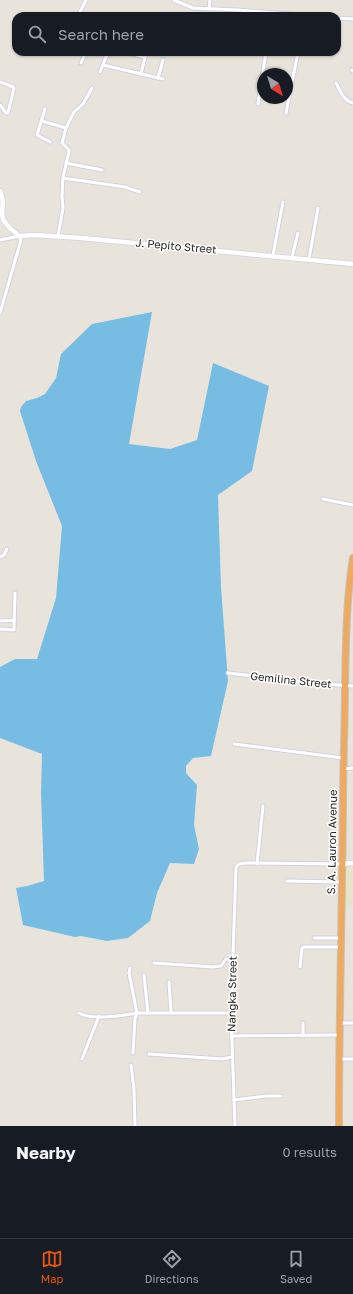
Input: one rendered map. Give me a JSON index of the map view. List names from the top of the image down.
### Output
{
  "streets": {
    "highway": ["S. A. Lauron Avenue"],
    "street": ["J. Pepito Street", "Gemilina Street", "Nangka Street"]
  },
  "crossings": [
    ["Gemilina Street", "S. A. Lauron Avenue"]
  ],
  "north": "bottom right",
  "page": {
    "search": "Search here",
    "heading": ["Nearby", "0 results"],
    "nav": ["Map", "Directions", "Saved"]
  }
}
